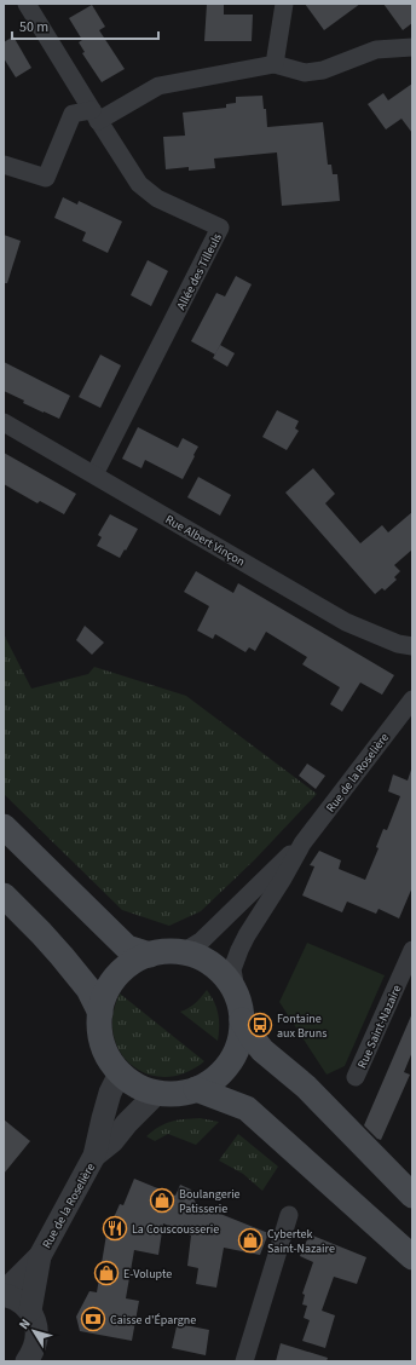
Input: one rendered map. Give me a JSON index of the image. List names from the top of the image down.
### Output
{
  "streets": {
    "street": [
      "Allée des Tilleuls",
      "Rue Albert Vinçon",
      "Rue de la Roselière",
      "Rue Saint-Nazaire"
    ]
  },
  "crossings": [
    ["Allée des Tilleuls", "Rue Albert Vinçon"]
  ],
  "places": {
    "bus stop": ["Fontaine aux Bruns"],
    "shop": ["Boulangerie Patisserie", "Cybertek Saint-Nazaire", "E-Volupte"],
    "restaurant": ["La Couscousserie"],
    "bank": ["Caisse d'Épargne"]
  },
  "scale_bar": "50 m",
  "north": "top left"
}
